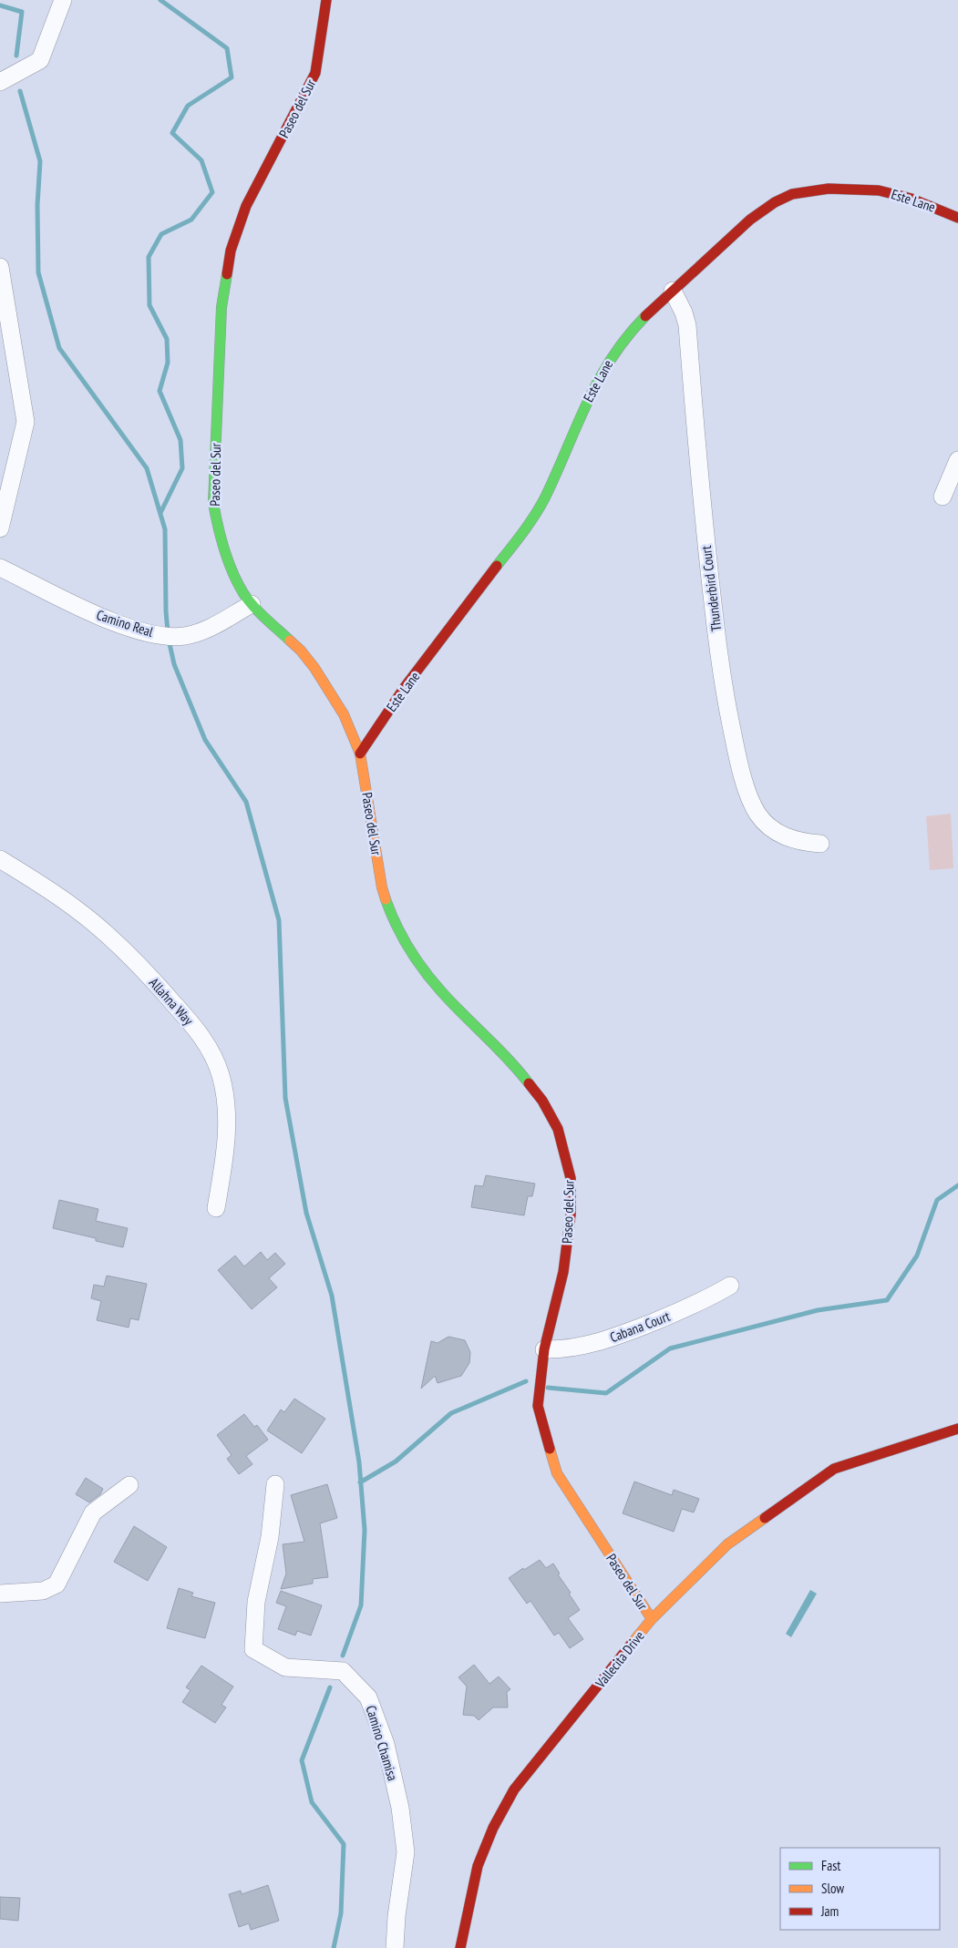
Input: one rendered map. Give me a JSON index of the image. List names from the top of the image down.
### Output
{
  "streets": {
    "street": [
      "Paseo del Sur",
      "Este Lane",
      "Thunderbird Court",
      "Camino Real",
      "Allahna Way",
      "Cabana Court",
      "Vallecita Drive",
      "Camino Chamisa"
    ]
  },
  "crossings": [
    ["Paseo del Sur", "Este Lane"],
    ["Paseo del Sur", "Camino Real"],
    ["Paseo del Sur", "Cabana Court"],
    ["Paseo del Sur", "Vallecita Drive"],
    ["Este Lane", "Thunderbird Court"]
  ],
  "legend": ["Fast", "Slow", "Jam"]
}
